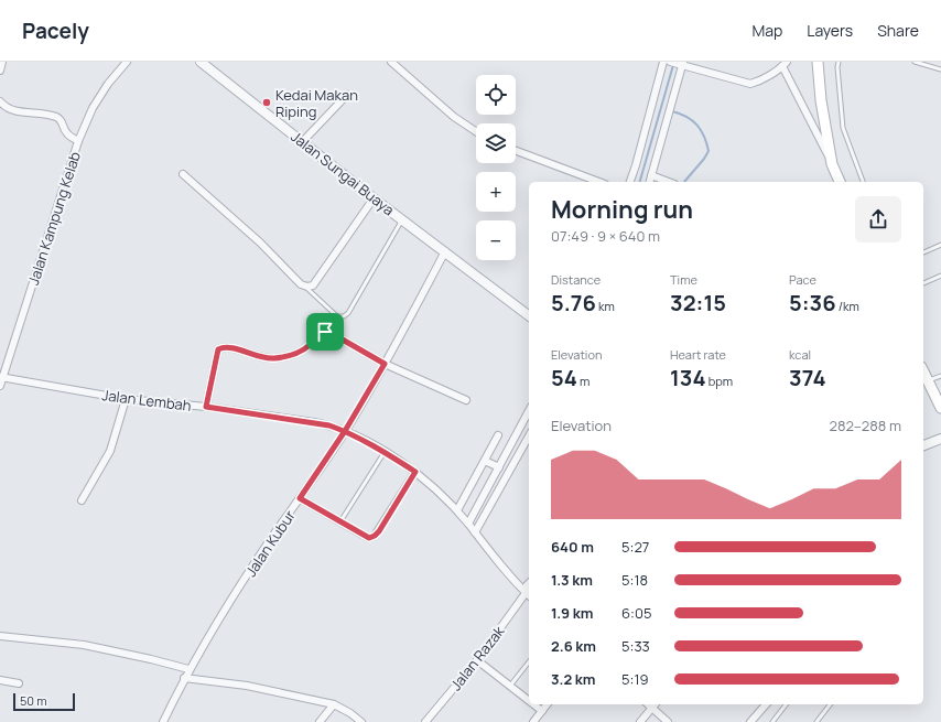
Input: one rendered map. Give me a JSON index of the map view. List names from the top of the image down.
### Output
{
  "streets": {
    "street": [
      "Jalan Sungai Buaya",
      "Jalan Kampung Kelab",
      "Jalan Lembah",
      "Jalan Kubur",
      "Jalan Razak"
    ]
  },
  "crossings": [
    ["Jalan Sungai Buaya", "Jalan Kubur"],
    ["Jalan Kampung Kelab", "Jalan Lembah"],
    ["Jalan Lembah", "Jalan Kubur"],
    ["Jalan Lembah", "Jalan Razak"]
  ],
  "places": ["Kedai Makan Riping"],
  "scale_bar": "50 m",
  "page": {
    "header": "Pacely",
    "nav": ["Map", "Layers", "Share"],
    "map_buttons": ["+", "−"],
    "heading": ["Morning run", "07:49 · 9 × 640 m"],
    "stats": [
      ["Distance", "5.76 km"],
      ["Time", "32:15"],
      ["Pace", "5:36 /km"],
      ["Elevation", "54 m"],
      ["Heart rate", "134 bpm"],
      ["kcal", "374"]
    ],
    "chart": ["Elevation", "282–288 m"],
    "list": [
      {
        "name": "640 m",
        "note": "5:27"
      },
      {
        "name": "1.3 km",
        "note": "5:18"
      },
      {
        "name": "1.9 km",
        "note": "6:05"
      },
      {
        "name": "2.6 km",
        "note": "5:33"
      },
      {
        "name": "3.2 km",
        "note": "5:19"
      }
    ],
    "scale": "50 m"
  }
}
